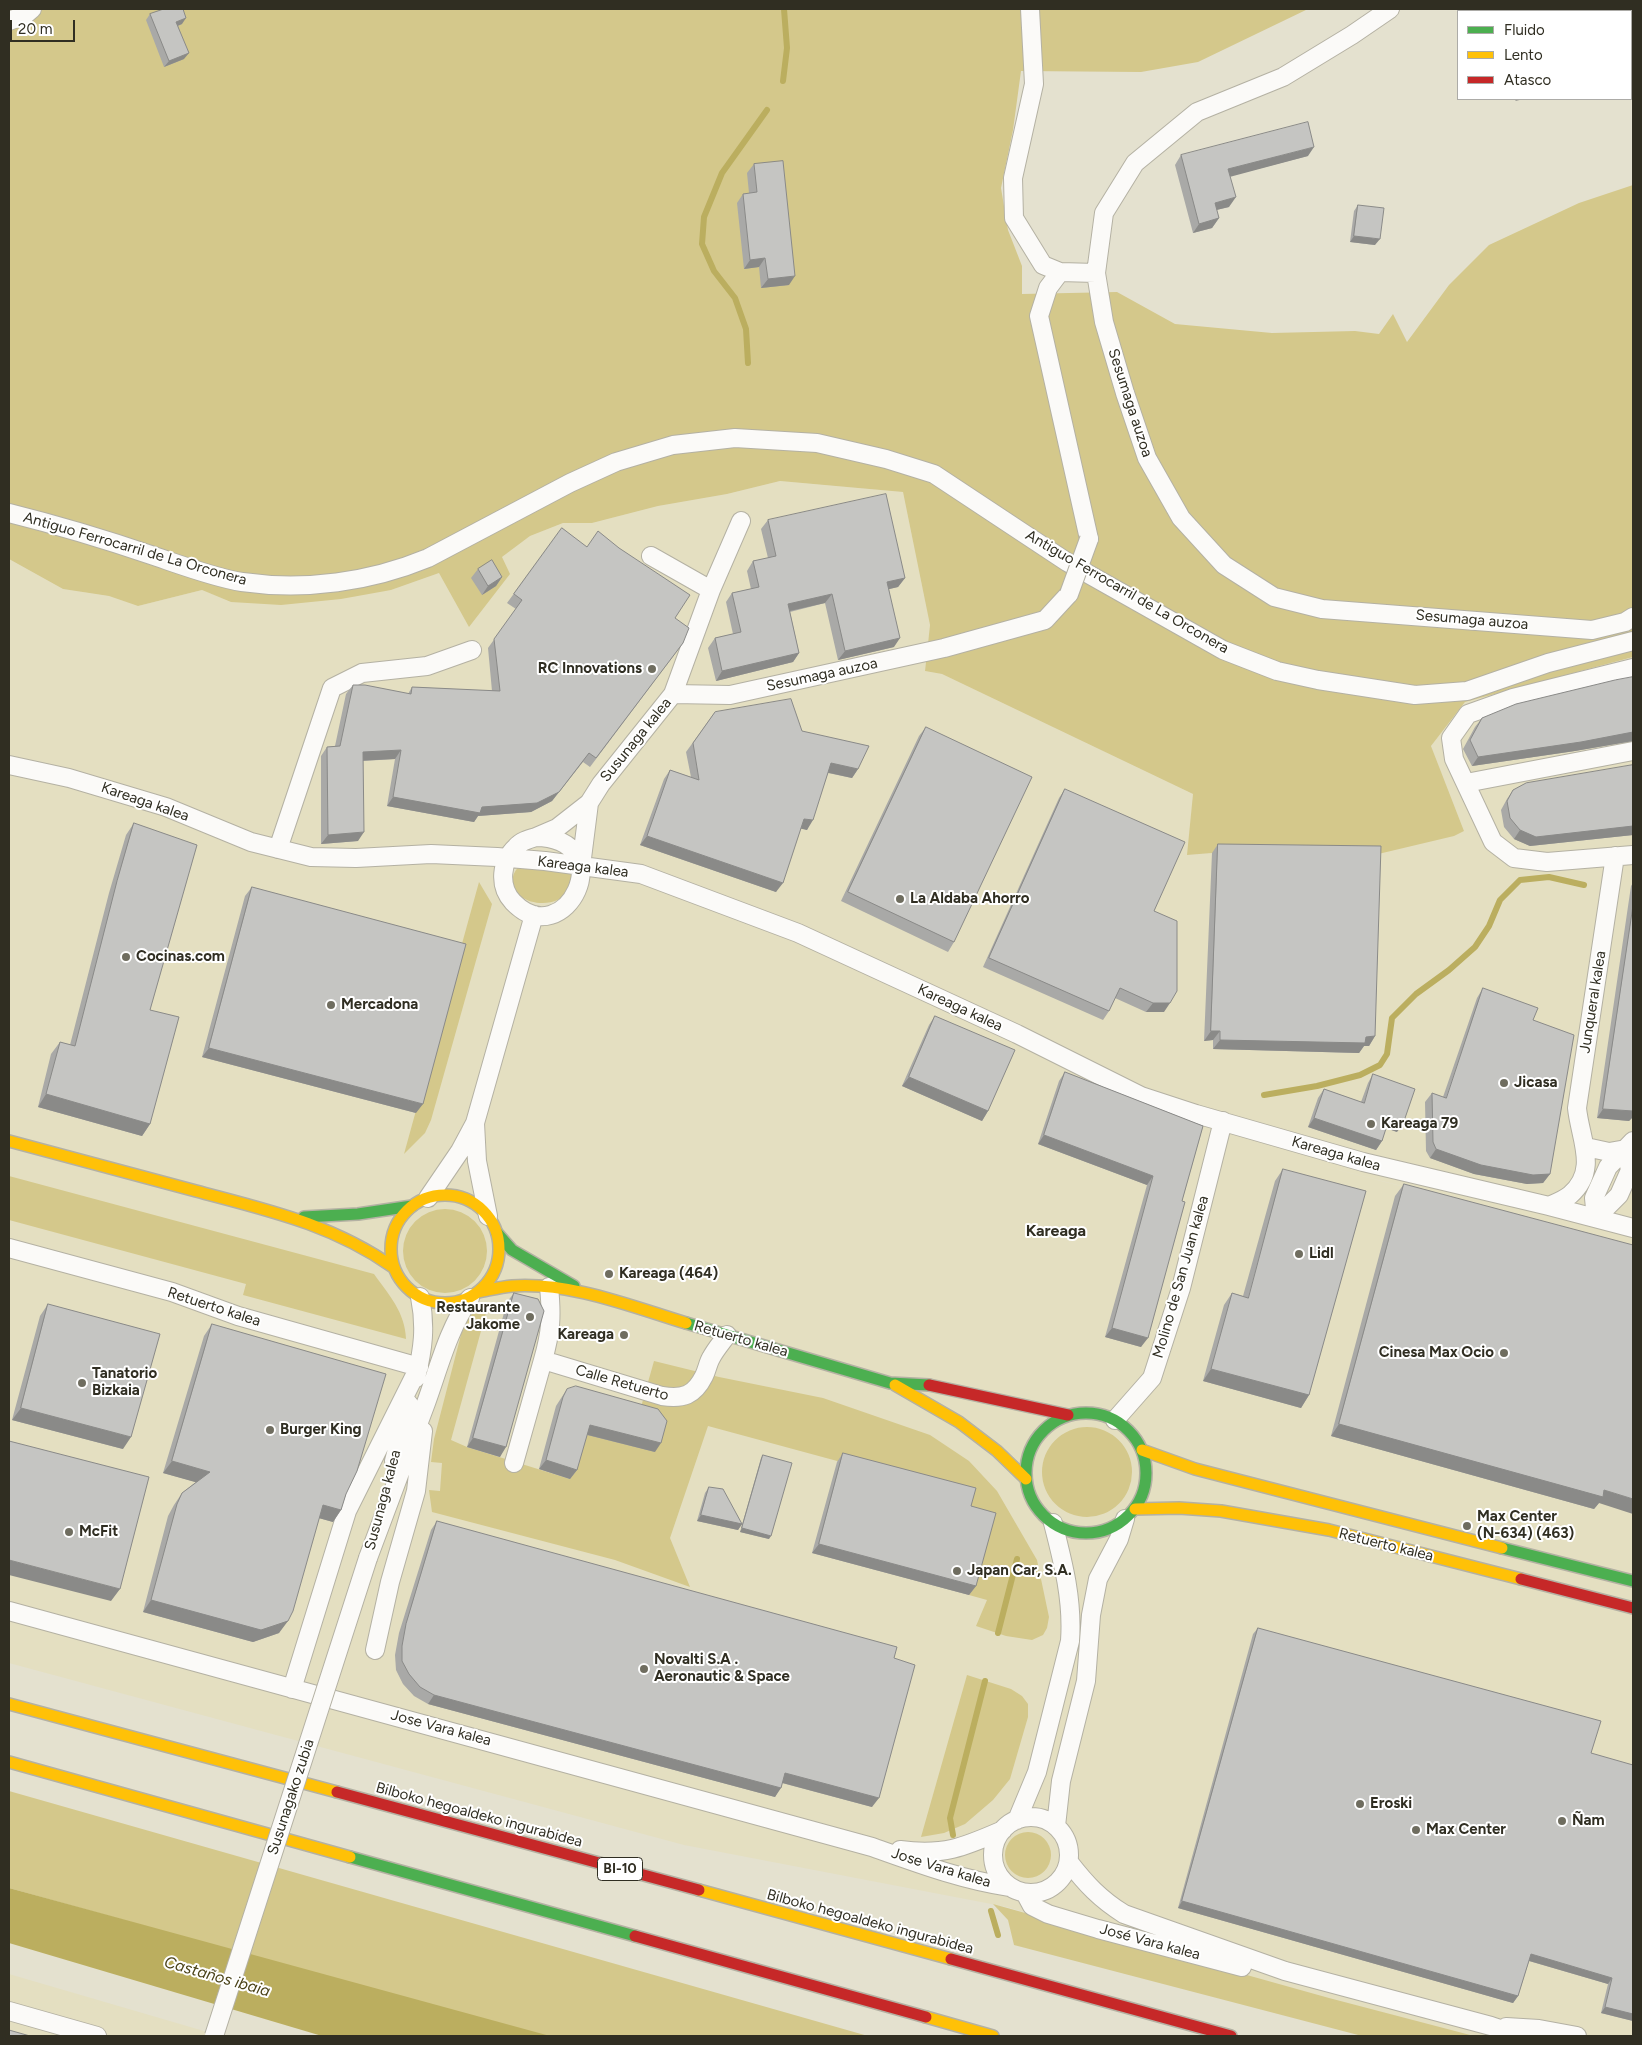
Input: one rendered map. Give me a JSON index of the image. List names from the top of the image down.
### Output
{
  "streets": {
    "main road": ["Retuerto kalea", "Bilboko hegoaldeko ingurabidea", "BI-10"],
    "street": [
      "Sesumaga auzoa",
      "Antiguo Ferrocarril de La Orconera",
      "Susunaga kalea",
      "Kareaga kalea",
      "Junqueral kalea",
      "Molino de San Juan kalea",
      "Calle Retuerto",
      "Jose Vara kalea",
      "Susunagako zubia",
      "José Vara kalea"
    ]
  },
  "crossings": [
    ["Sesumaga auzoa", "Susunaga kalea"],
    ["Susunaga kalea", "Retuerto kalea"],
    ["Susunaga kalea", "Jose Vara kalea"],
    ["Susunaga kalea", "Susunagako zubia"],
    ["Kareaga kalea", "Junqueral kalea"],
    ["Kareaga kalea", "Molino de San Juan kalea"],
    ["Molino de San Juan kalea", "Retuerto kalea"],
    ["Retuerto kalea", "Calle Retuerto"],
    ["Jose Vara kalea", "José Vara kalea"]
  ],
  "districts": ["Kareaga"],
  "water": ["Castaños ibaia"],
  "places": [
    "RC Innovations",
    "La Aldaba Ahorro",
    "Cocinas.com",
    "Mercadona",
    "Jicasa",
    "Kareaga 79",
    "Lidl",
    "Kareaga (464)",
    "Restaurante Jakome",
    "Kareaga",
    "Cinesa Max Ocio",
    "Tanatorio Bizkaia",
    "Burger King",
    "Max Center (N-634) (463)",
    "McFit",
    "Japan Car, S.A.",
    "Novalti S.A . Aeronautic & Space",
    "Eroski",
    "Ñam",
    "Max Center"
  ],
  "legend": ["Fluido", "Lento", "Atasco"],
  "scale_bar": "20 m"
}
